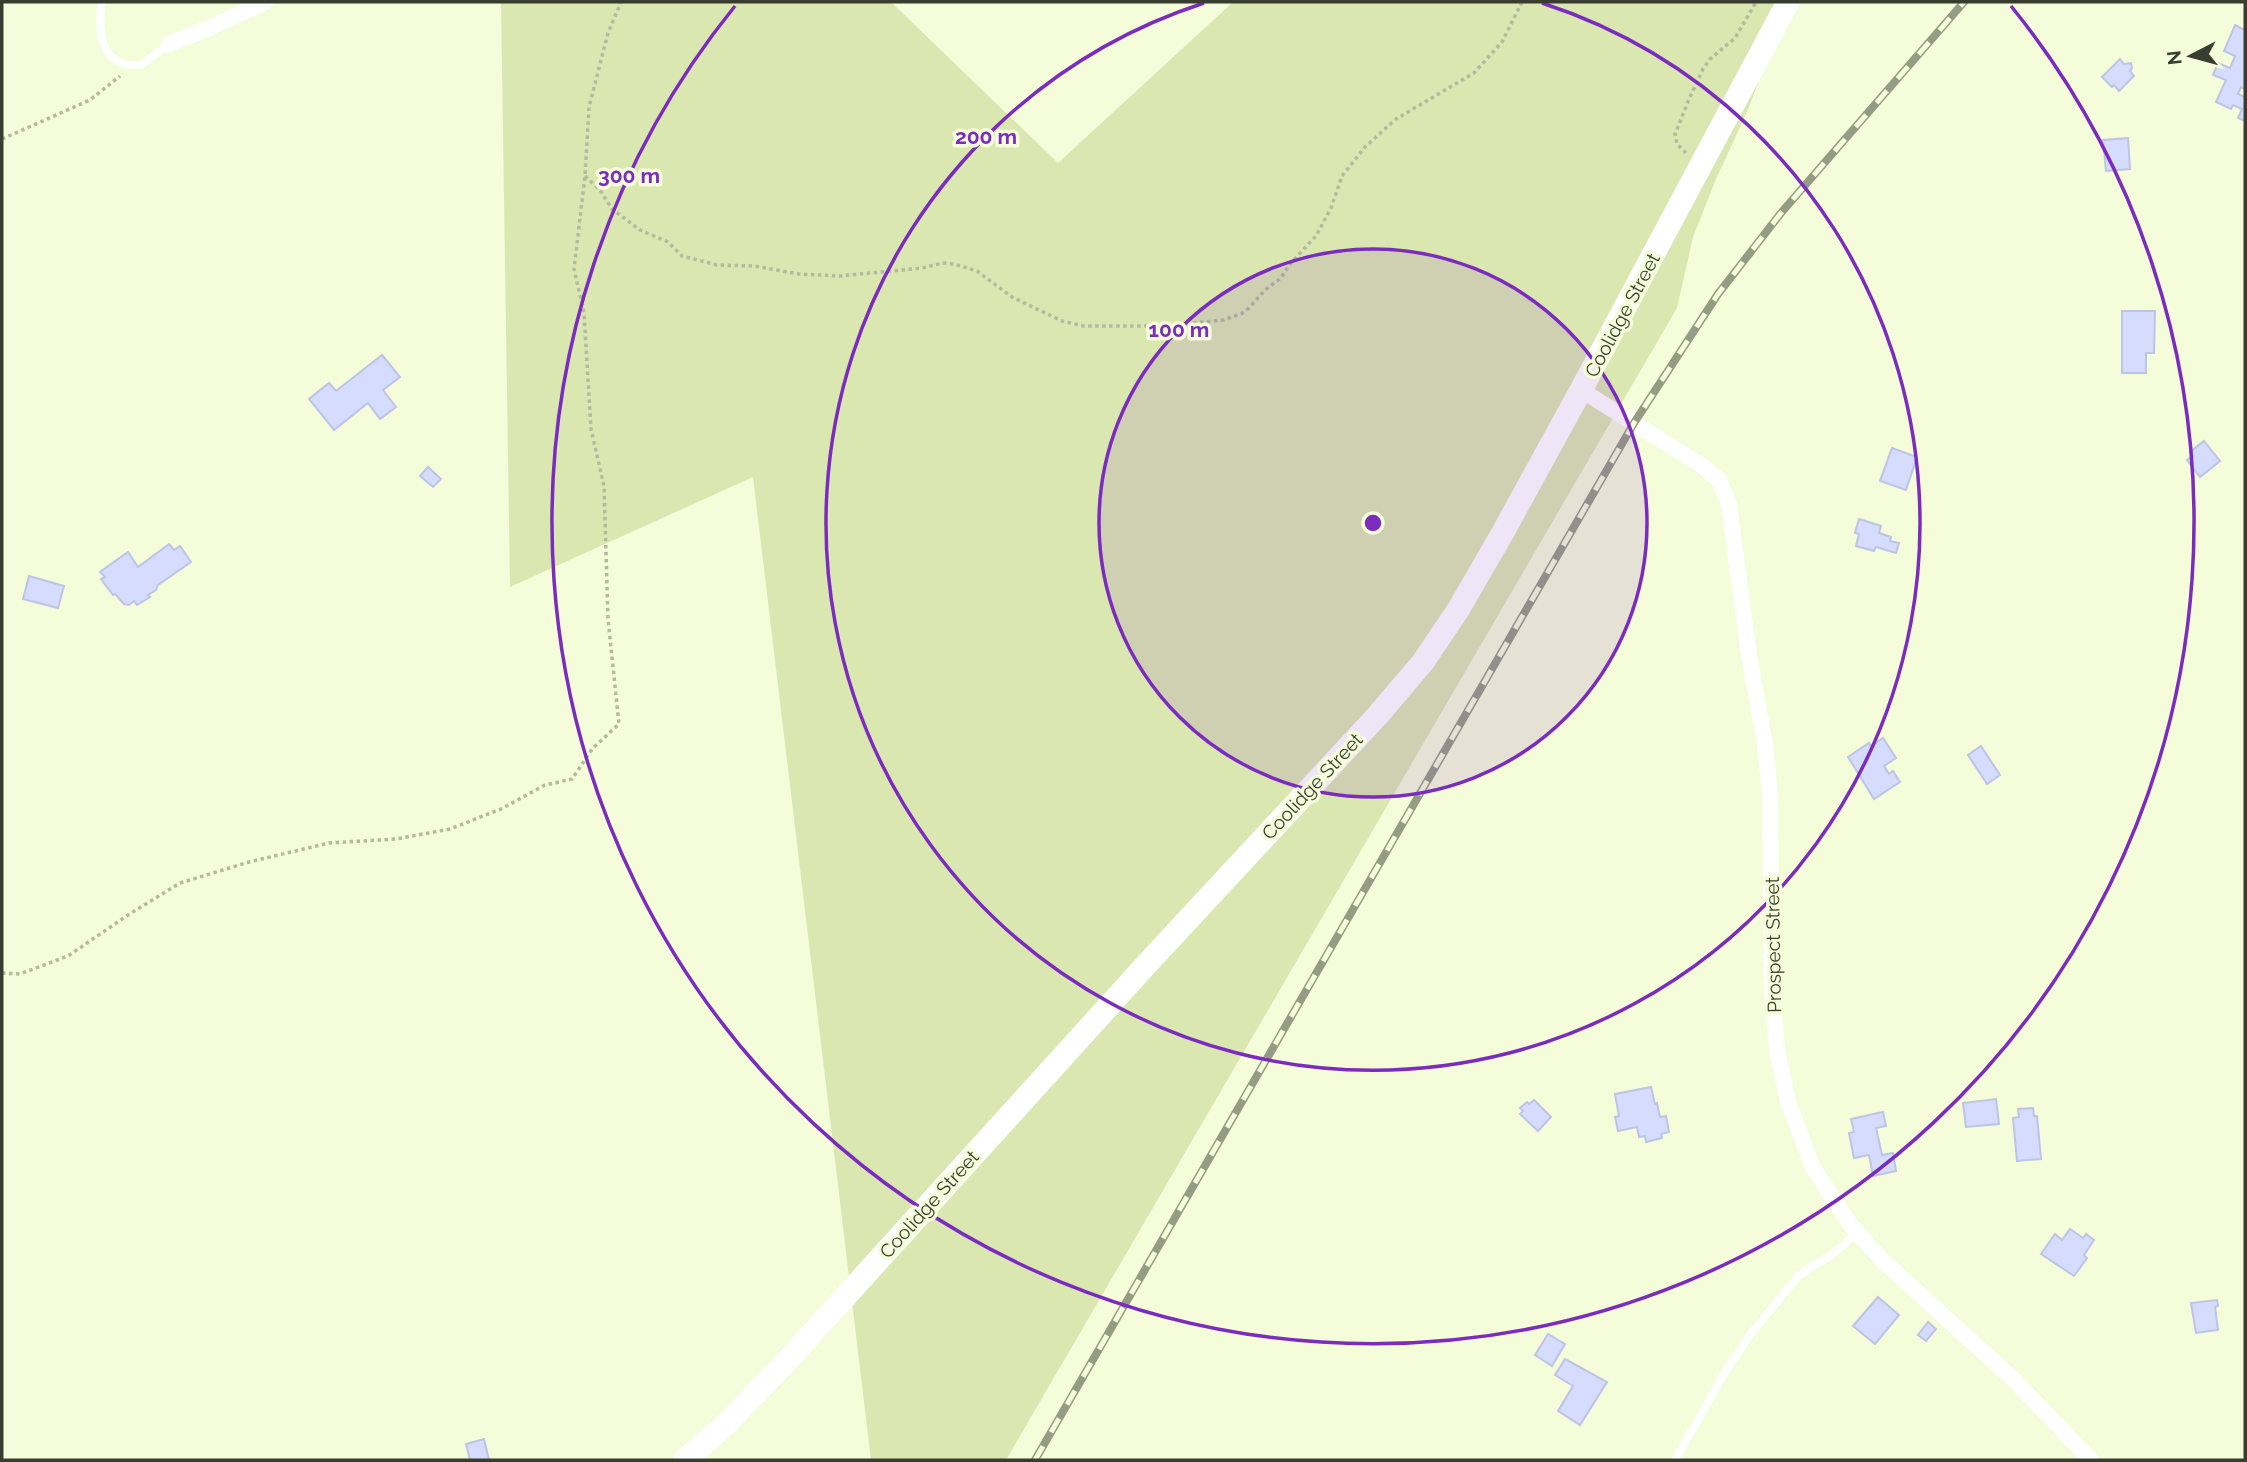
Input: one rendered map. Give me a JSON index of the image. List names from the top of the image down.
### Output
{
  "streets": {
    "main road": ["Coolidge Street"],
    "street": ["Prospect Street"]
  },
  "crossings": [
    ["Coolidge Street", "Prospect Street"]
  ],
  "north": "left",
  "rings": ["200 m", "300 m", "100 m"]
}
